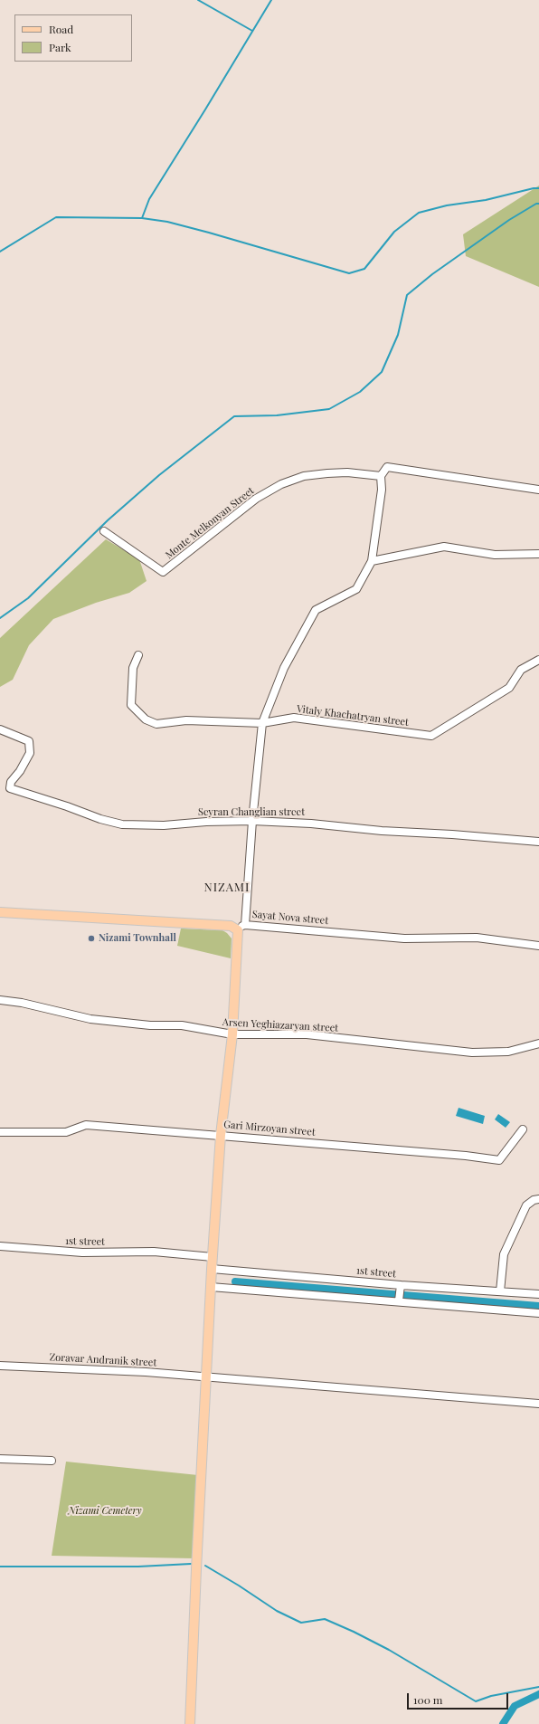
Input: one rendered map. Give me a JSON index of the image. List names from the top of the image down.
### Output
{
  "streets": {
    "main road": ["Sayat Nova street"],
    "street": [
      "Monte Melkonyan Street",
      "Vitaly Khachatryan street",
      "Seyran Changlian street",
      "Arsen Yeghiazaryan street",
      "Gari Mirzoyan street",
      "1st street",
      "Zoravar Andranik street"
    ]
  },
  "districts": ["NIZAMI"],
  "parks": ["Nizami Cemetery"],
  "places": ["Nizami Townhall"],
  "legend": ["Road", "Park"],
  "scale_bar": "100 m"
}
